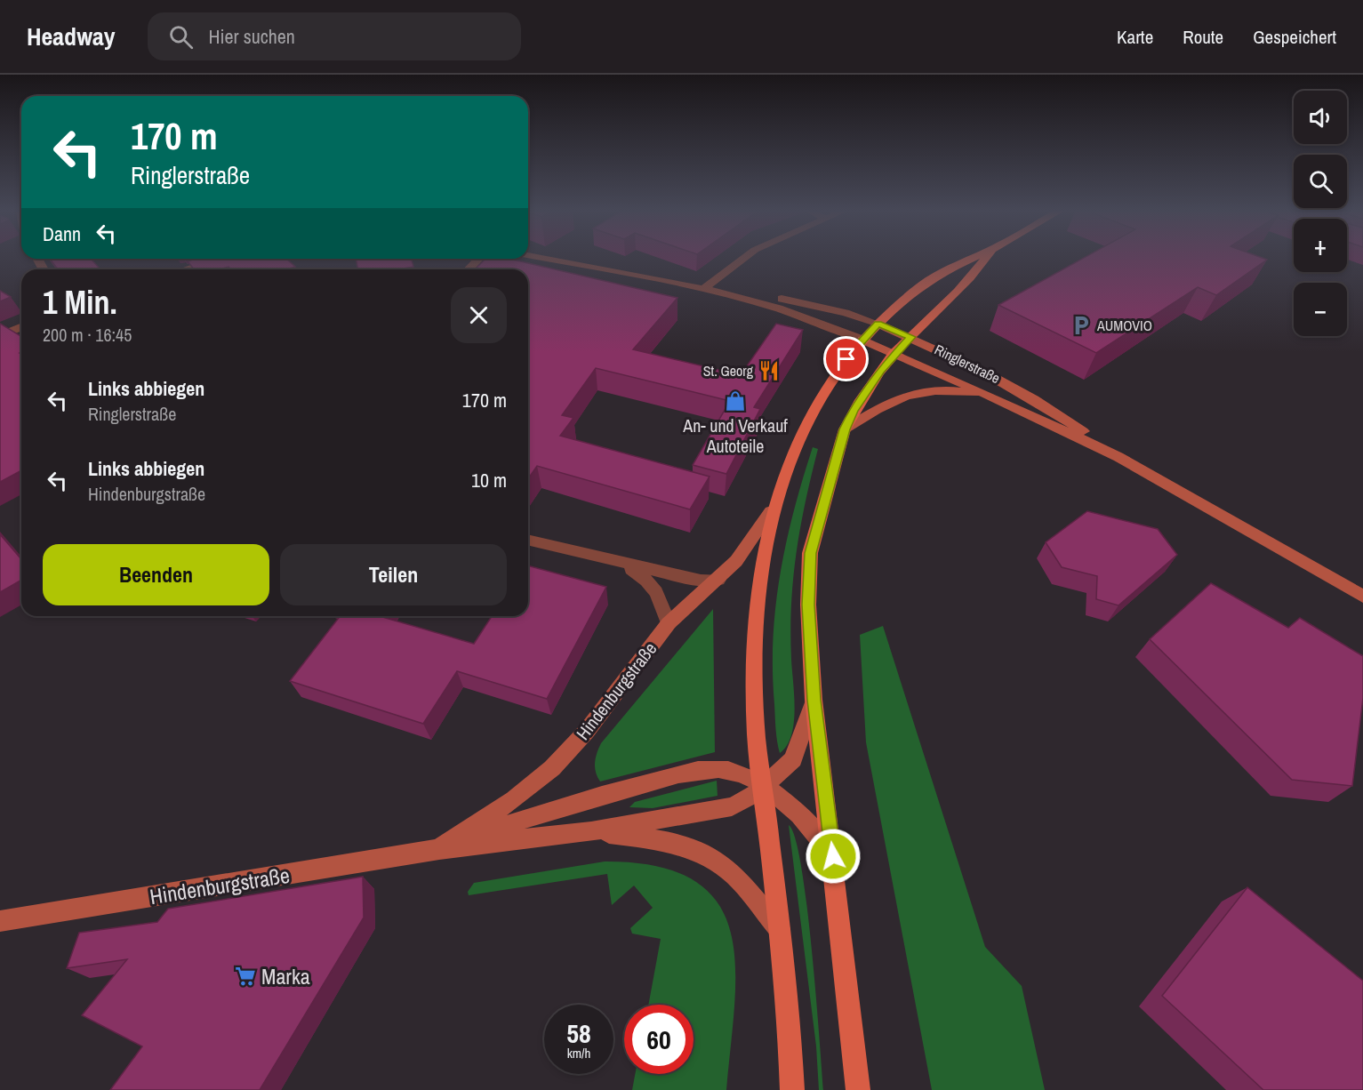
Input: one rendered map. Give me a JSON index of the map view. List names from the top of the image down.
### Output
{
  "streets": {
    "main road": ["Hindenburgstraße"],
    "street": ["Ringlerstraße"]
  },
  "crossings": [
    ["Ringlerstraße", "Hindenburgstraße"]
  ],
  "places": {
    "parking": ["AUMOVIO"],
    "restaurant": ["St. Georg"],
    "shop": ["An- und Verkauf Autoteile"],
    "supermarket": ["Marka"]
  },
  "page": {
    "header": "Headway",
    "search": "Hier suchen",
    "nav": ["Karte", "Route", "Gespeichert"],
    "map_buttons": ["+", "−"],
    "turn": ["170 m", "Ringlerstraße"],
    "then": "Dann",
    "heading": ["1 Min.", "200 m · 16:45"],
    "list": [
      {
        "name": "Links abbiegen",
        "note": "Ringlerstraße",
        "value": "170 m"
      },
      {
        "name": "Links abbiegen",
        "note": "Hindenburgstraße",
        "value": "10 m"
      }
    ],
    "buttons": ["Beenden", "Teilen"],
    "speed": "58 km/h",
    "limit": "60"
  }
}
